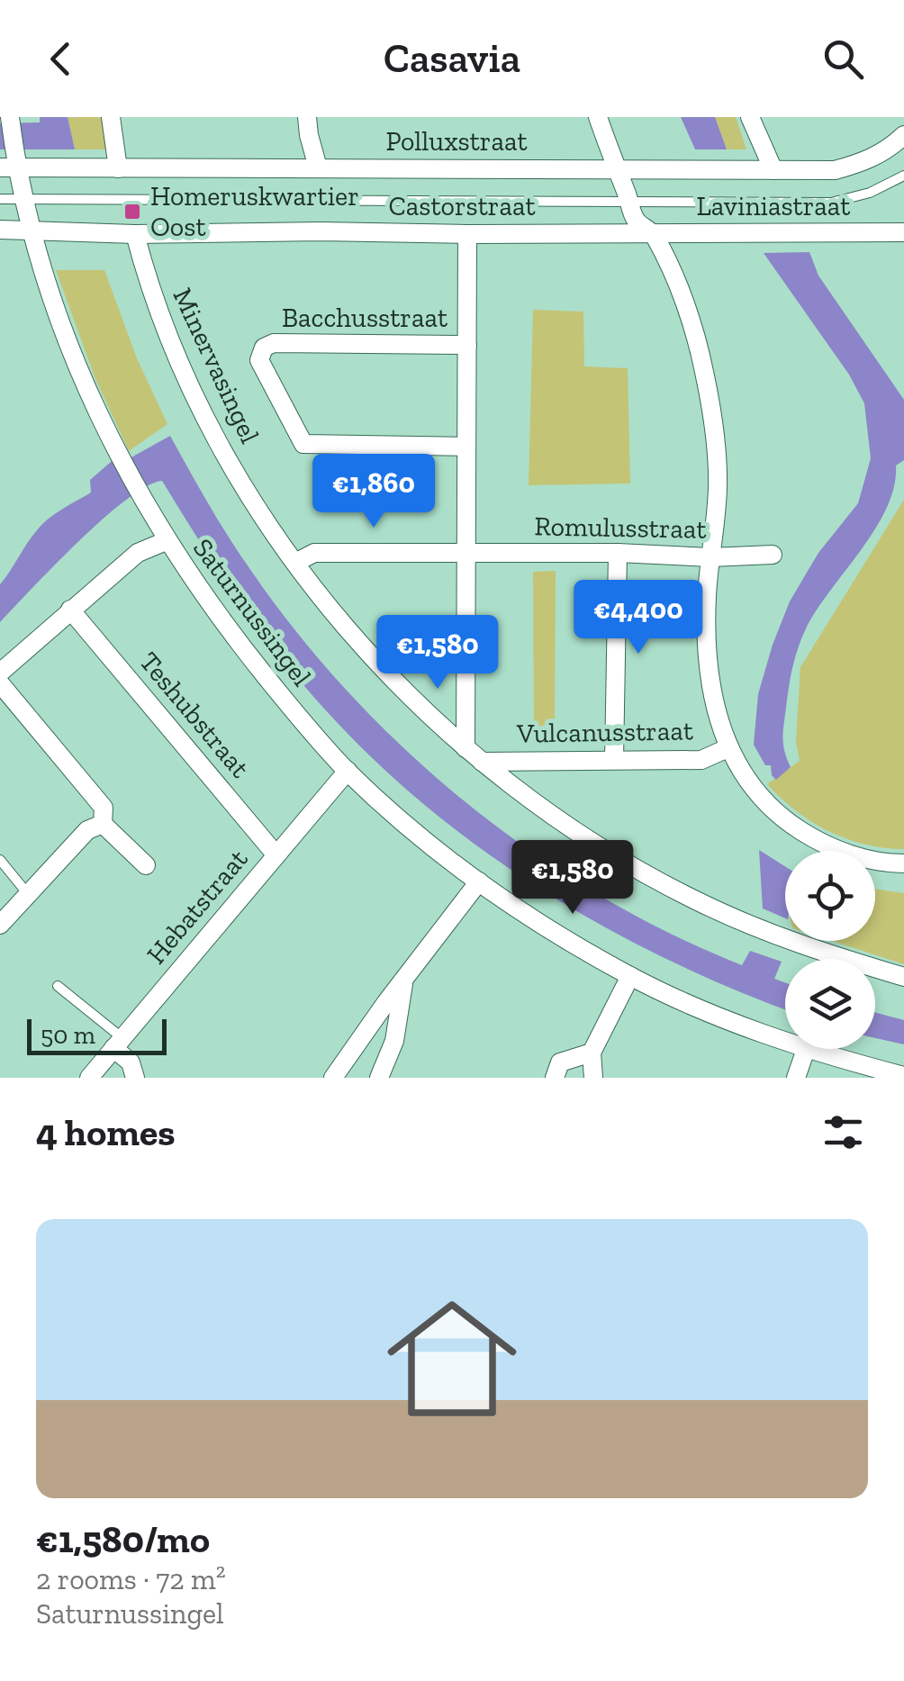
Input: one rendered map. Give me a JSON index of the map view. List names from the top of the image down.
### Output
{
  "streets": {
    "street": [
      "Polluxstraat",
      "Castorstraat",
      "Laviniastraat",
      "Bacchusstraat",
      "Minervasingel",
      "Romulusstraat",
      "Saturnussingel",
      "Teshubstraat",
      "Vulcanusstraat",
      "Hebatstraat"
    ]
  },
  "crossings": [
    ["Polluxstraat", "Saturnussingel"],
    ["Castorstraat", "Laviniastraat"],
    ["Castorstraat", "Minervasingel"],
    ["Castorstraat", "Saturnussingel"],
    ["Minervasingel", "Romulusstraat"],
    ["Minervasingel", "Vulcanusstraat"],
    ["Saturnussingel", "Hebatstraat"],
    ["Teshubstraat", "Hebatstraat"]
  ],
  "places": {
    "transit": ["Homeruskwartier Oost"]
  },
  "scale_bar": "50 m",
  "page": {
    "header": "Casavia",
    "price": [
      "€1,860",
      "€4,400",
      "€1,580",
      "€1,580"
    ],
    "scale": "50 m",
    "heading": "4 homes",
    "list": [
      {
        "name": "€1,580/mo",
        "note": "2 rooms · 72 m² · Saturnussingel"
      }
    ]
  }
}
